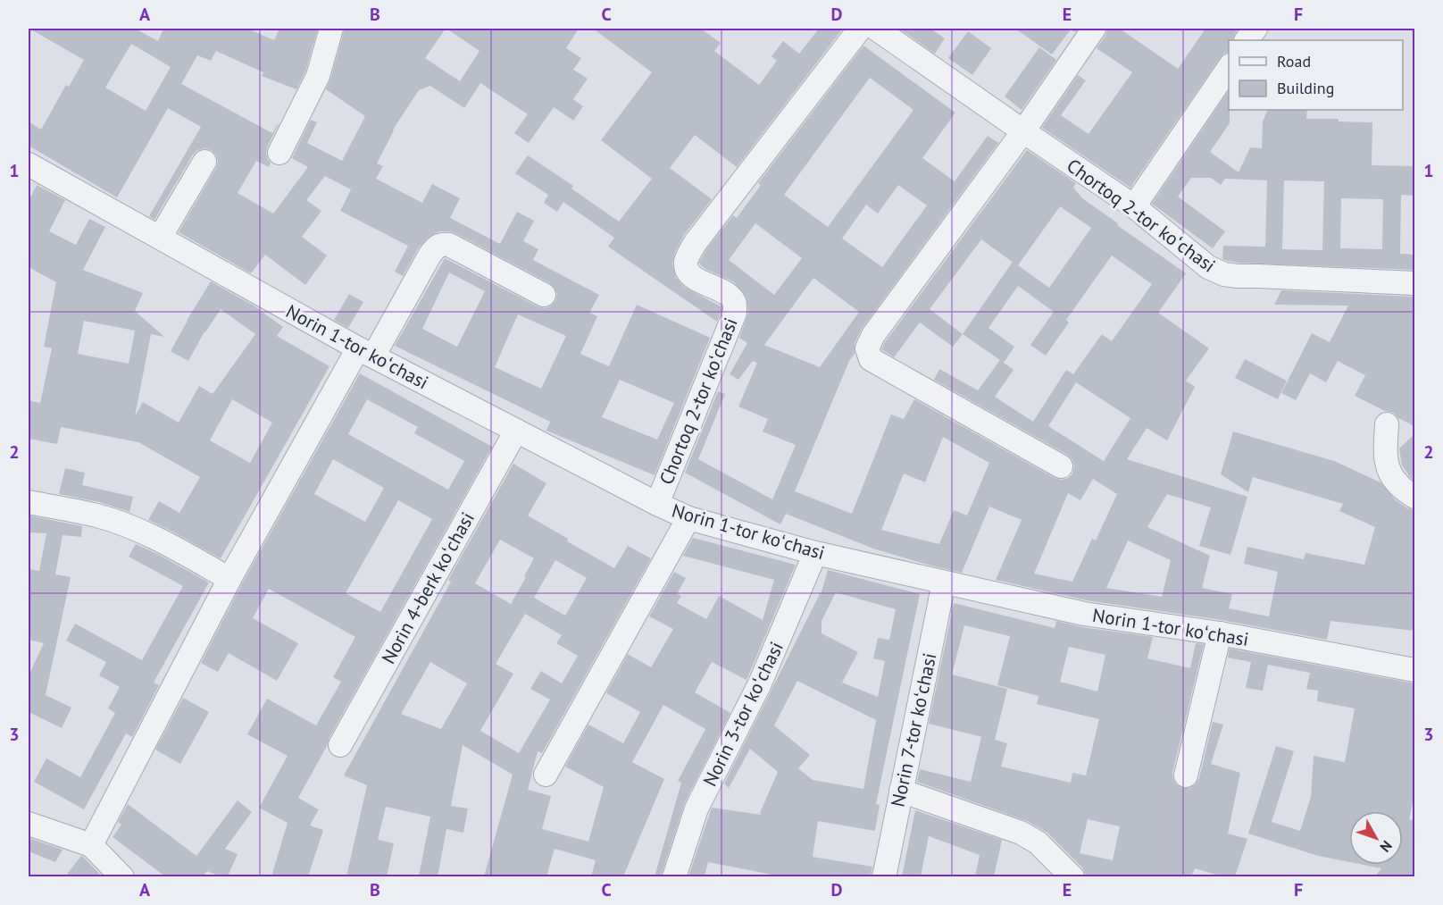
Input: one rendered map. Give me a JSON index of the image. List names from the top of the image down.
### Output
{
  "streets": {
    "street": [
      "Chortoq 2-tor koʻchasi",
      "Norin 1-tor koʻchasi",
      "Norin 4-berk koʻchasi",
      "Norin 3-tor koʻchasi",
      "Norin 7-tor koʻchasi"
    ]
  },
  "crossings": [
    ["Chortoq 2-tor koʻchasi", "Norin 1-tor koʻchasi"],
    ["Norin 1-tor koʻchasi", "Norin 4-berk koʻchasi"],
    ["Norin 1-tor koʻchasi", "Norin 3-tor koʻchasi"],
    ["Norin 1-tor koʻchasi", "Norin 7-tor koʻchasi"]
  ],
  "legend": ["Road", "Building"],
  "north": "bottom right",
  "grid": {
    "columns": [
      "A",
      "B",
      "C",
      "D",
      "E",
      "F"
    ],
    "rows": ["1", "2", "3"]
  }
}
